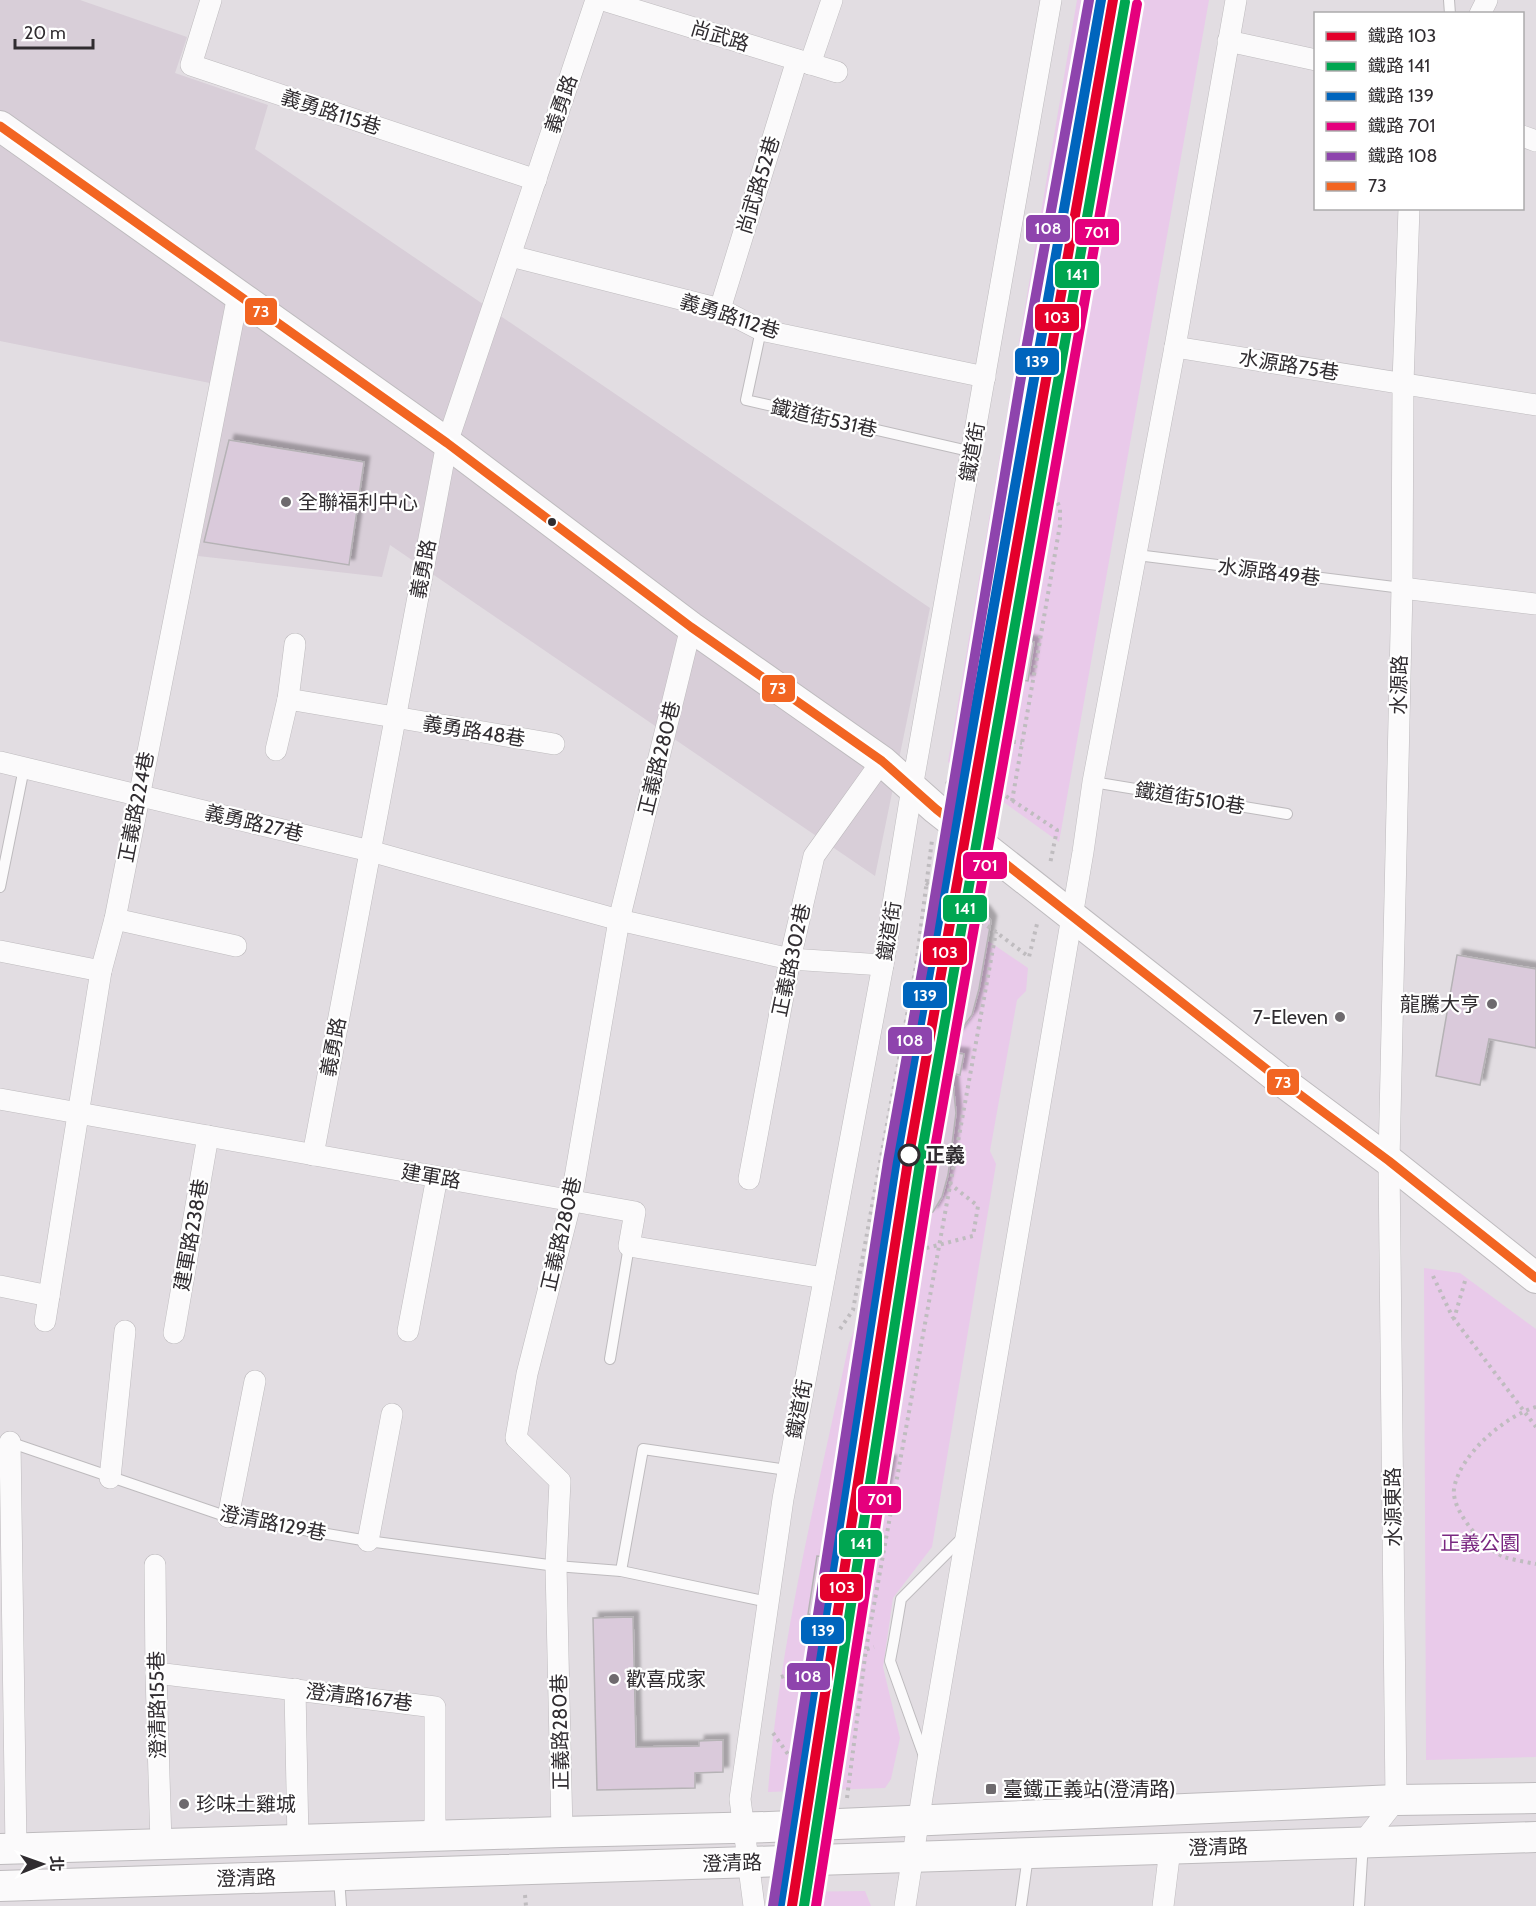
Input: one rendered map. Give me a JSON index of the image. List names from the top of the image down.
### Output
{
  "streets": {
    "main road": ["澄清路"],
    "street": [
      "尚武路",
      "義勇路",
      "義勇路115巷",
      "尚武路52巷",
      "義勇路112巷",
      "水源路75巷",
      "鐵道街",
      "水源路",
      "義勇路48巷",
      "正義路280巷",
      "正義路224巷",
      "義勇路27巷",
      "正義路302巷",
      "建軍路",
      "建軍路238巷",
      "水源東路",
      "澄清路167巷",
      "澄清路155巷"
    ],
    "lane": [
      "鐵道街531巷",
      "水源路49巷",
      "鐵道街510巷",
      "澄清路129巷"
    ]
  },
  "crossings": [
    ["尚武路", "尚武路52巷"],
    ["義勇路", "義勇路115巷"],
    ["義勇路", "義勇路112巷"],
    ["義勇路", "義勇路48巷"],
    ["義勇路", "義勇路27巷"],
    ["義勇路", "建軍路"],
    ["尚武路52巷", "義勇路112巷"],
    ["義勇路112巷", "鐵道街531巷"],
    ["義勇路112巷", "鐵道街"],
    ["水源路75巷", "水源路"],
    ["鐵道街531巷", "鐵道街"],
    ["鐵道街", "義勇路27巷"],
    ["鐵道街", "澄清路129巷"],
    ["鐵道街", "澄清路"],
    ["水源路49巷", "水源路"],
    ["水源路", "水源東路"],
    ["正義路280巷", "義勇路27巷"],
    ["正義路280巷", "建軍路"],
    ["正義路280巷", "澄清路129巷"],
    ["正義路280巷", "澄清路"],
    ["正義路224巷", "義勇路27巷"],
    ["正義路224巷", "建軍路"],
    ["義勇路27巷", "正義路302巷"],
    ["建軍路", "建軍路238巷"],
    ["水源東路", "澄清路"],
    ["澄清路167巷", "澄清路155巷"],
    ["澄清路167巷", "澄清路"],
    ["澄清路155巷", "澄清路"]
  ],
  "parks": ["正義公園"],
  "places": {
    "other": [
      "全聯福利中心",
      "龍騰大亨",
      "7-Eleven",
      "正義",
      "歡喜成家",
      "珍味土雞城"
    ],
    "transit": ["臺鐵正義站(澄清路)"]
  },
  "lines": [
    "rail line 103",
    "rail line 139",
    "rail line 108",
    "rail line 141",
    "rail line 701",
    "transit line 73"
  ],
  "legend": [
    "鐵路 103",
    "鐵路 141",
    "鐵路 139",
    "鐵路 701",
    "鐵路 108",
    "73"
  ],
  "scale_bar": "20 m",
  "north": "right"
}
